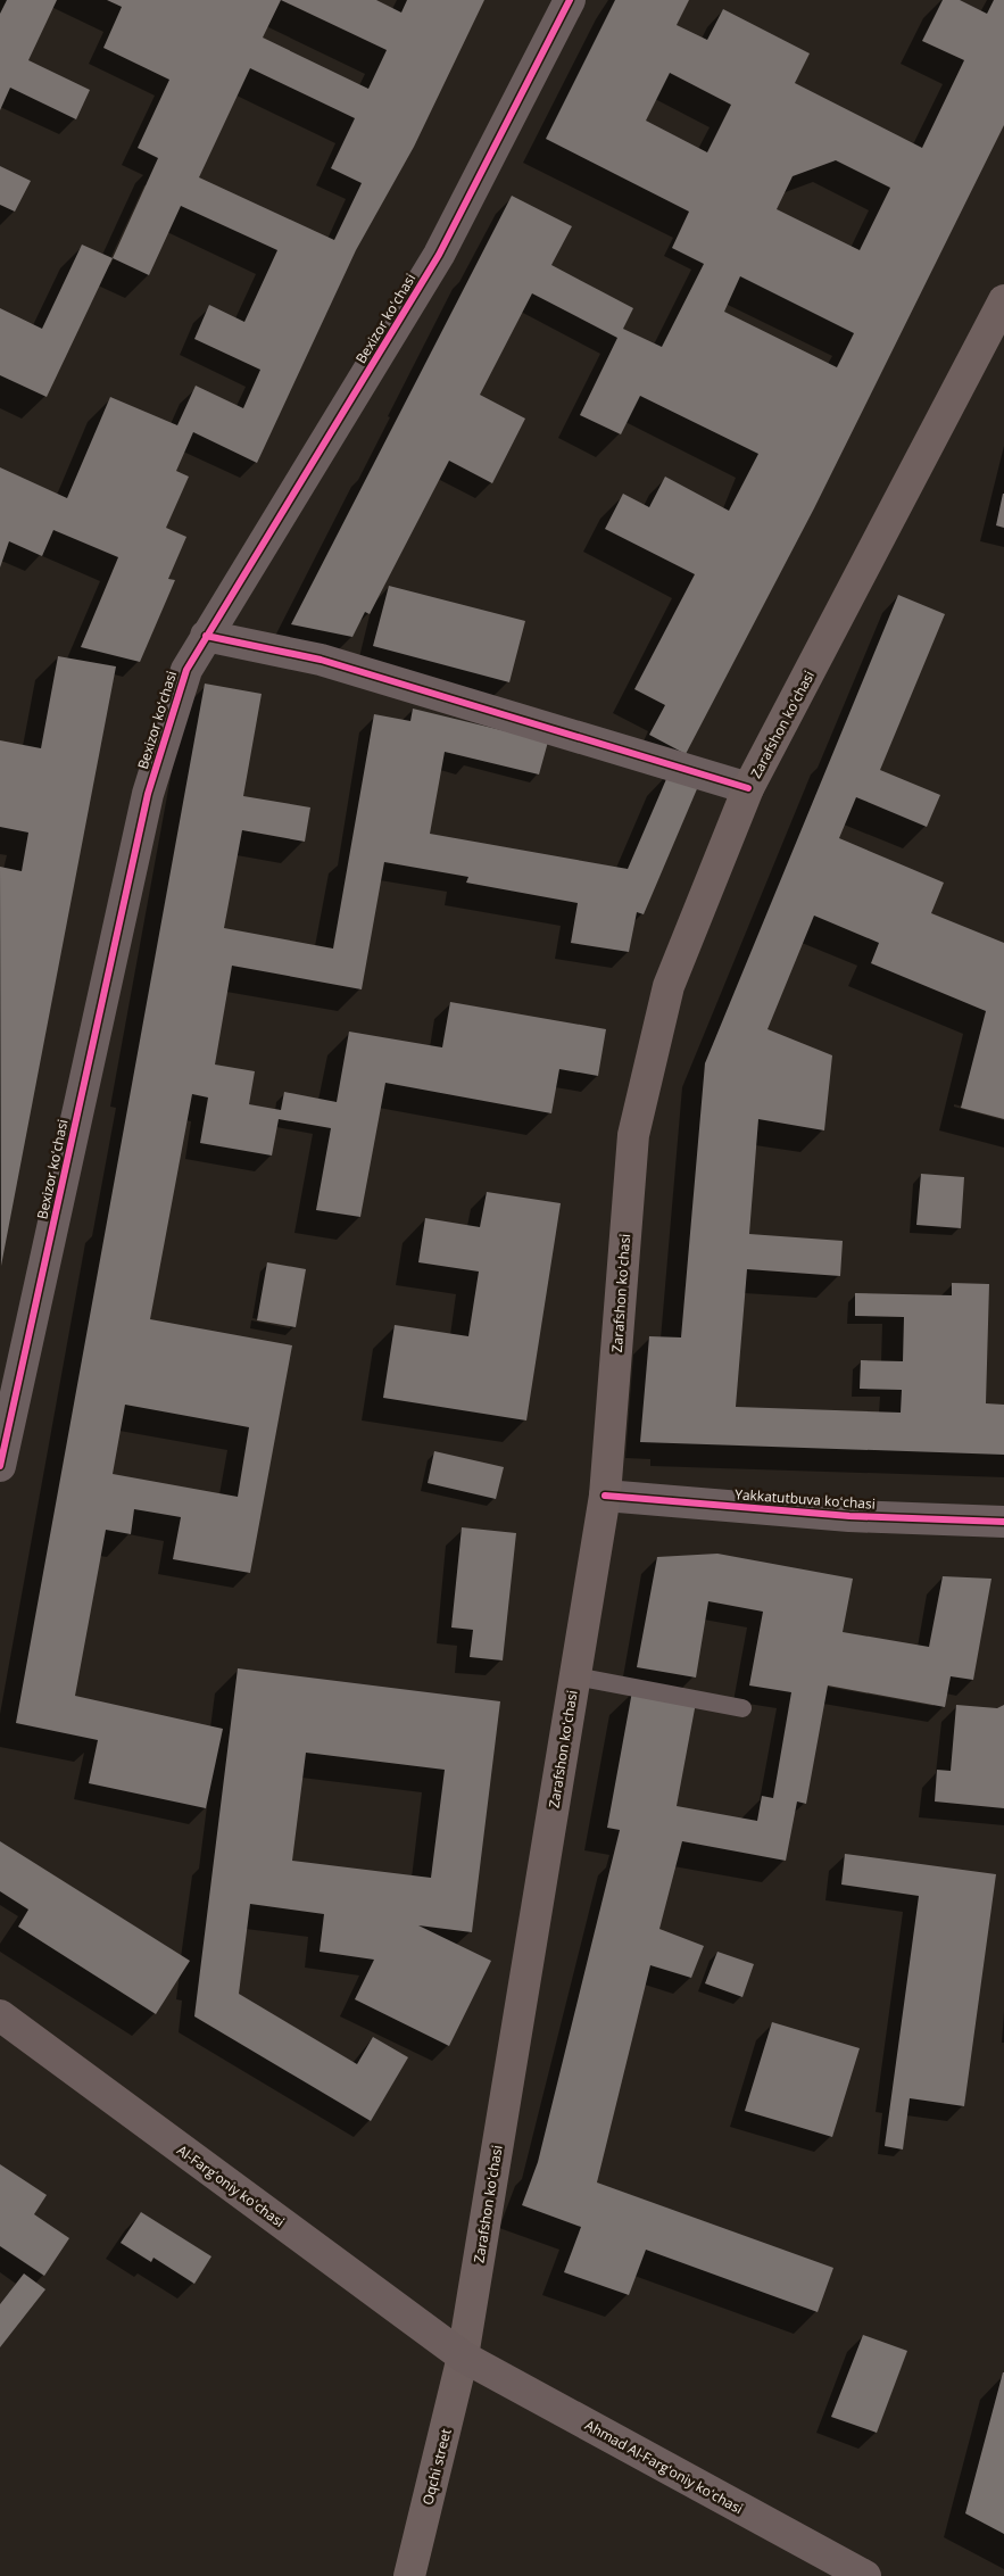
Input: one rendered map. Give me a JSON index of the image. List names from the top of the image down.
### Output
{
  "streets": {
    "main road": [
      "Zarafshon koʻchasi",
      "Al-Fargʻoniy koʻchasi",
      "Oqchi street",
      "Ahmad Al-Fargʻoniy koʻchasi"
    ],
    "street": ["Bexizor koʻchasi", "Yakkatutbuva koʻchasi"]
  },
  "crossings": [
    ["Zarafshon koʻchasi", "Yakkatutbuva koʻchasi"],
    ["Zarafshon koʻchasi", "Al-Fargʻoniy koʻchasi"],
    ["Zarafshon koʻchasi", "Oqchi street"],
    ["Zarafshon koʻchasi", "Ahmad Al-Fargʻoniy koʻchasi"],
    ["Al-Fargʻoniy koʻchasi", "Oqchi street"],
    ["Al-Fargʻoniy koʻchasi", "Ahmad Al-Fargʻoniy koʻchasi"],
    ["Oqchi street", "Ahmad Al-Fargʻoniy koʻchasi"]
  ]
}
